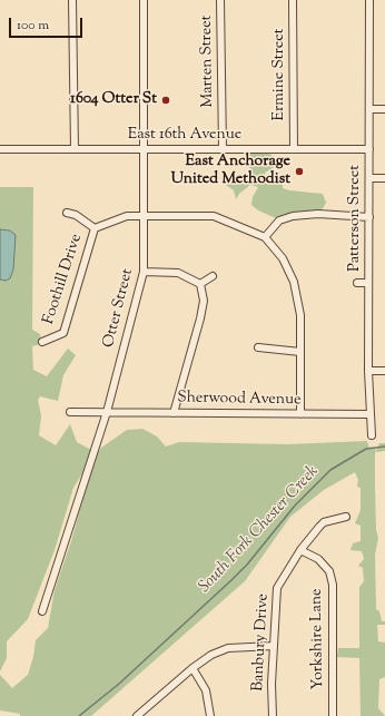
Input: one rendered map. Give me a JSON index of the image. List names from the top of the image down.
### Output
{
  "streets": {
    "street": [
      "Marten Street",
      "Ermine Street",
      "East 16th Avenue",
      "Patterson Street",
      "Foothill Drive",
      "Otter Street",
      "Sherwood Avenue",
      "Yorkshire Lane",
      "Banbury Drive"
    ]
  },
  "crossings": [
    ["Marten Street", "East 16th Avenue"],
    ["Ermine Street", "East 16th Avenue"],
    ["East 16th Avenue", "Patterson Street"],
    ["East 16th Avenue", "Otter Street"],
    ["Patterson Street", "Sherwood Avenue"],
    ["Foothill Drive", "Otter Street"],
    ["Foothill Drive", "Sherwood Avenue"],
    ["Otter Street", "Sherwood Avenue"],
    ["Yorkshire Lane", "Banbury Drive"]
  ],
  "water": ["South Fork Chester Creek"],
  "places": ["1604 Otter St", "East Anchorage United Methodist"],
  "scale_bar": "100 m"
}
